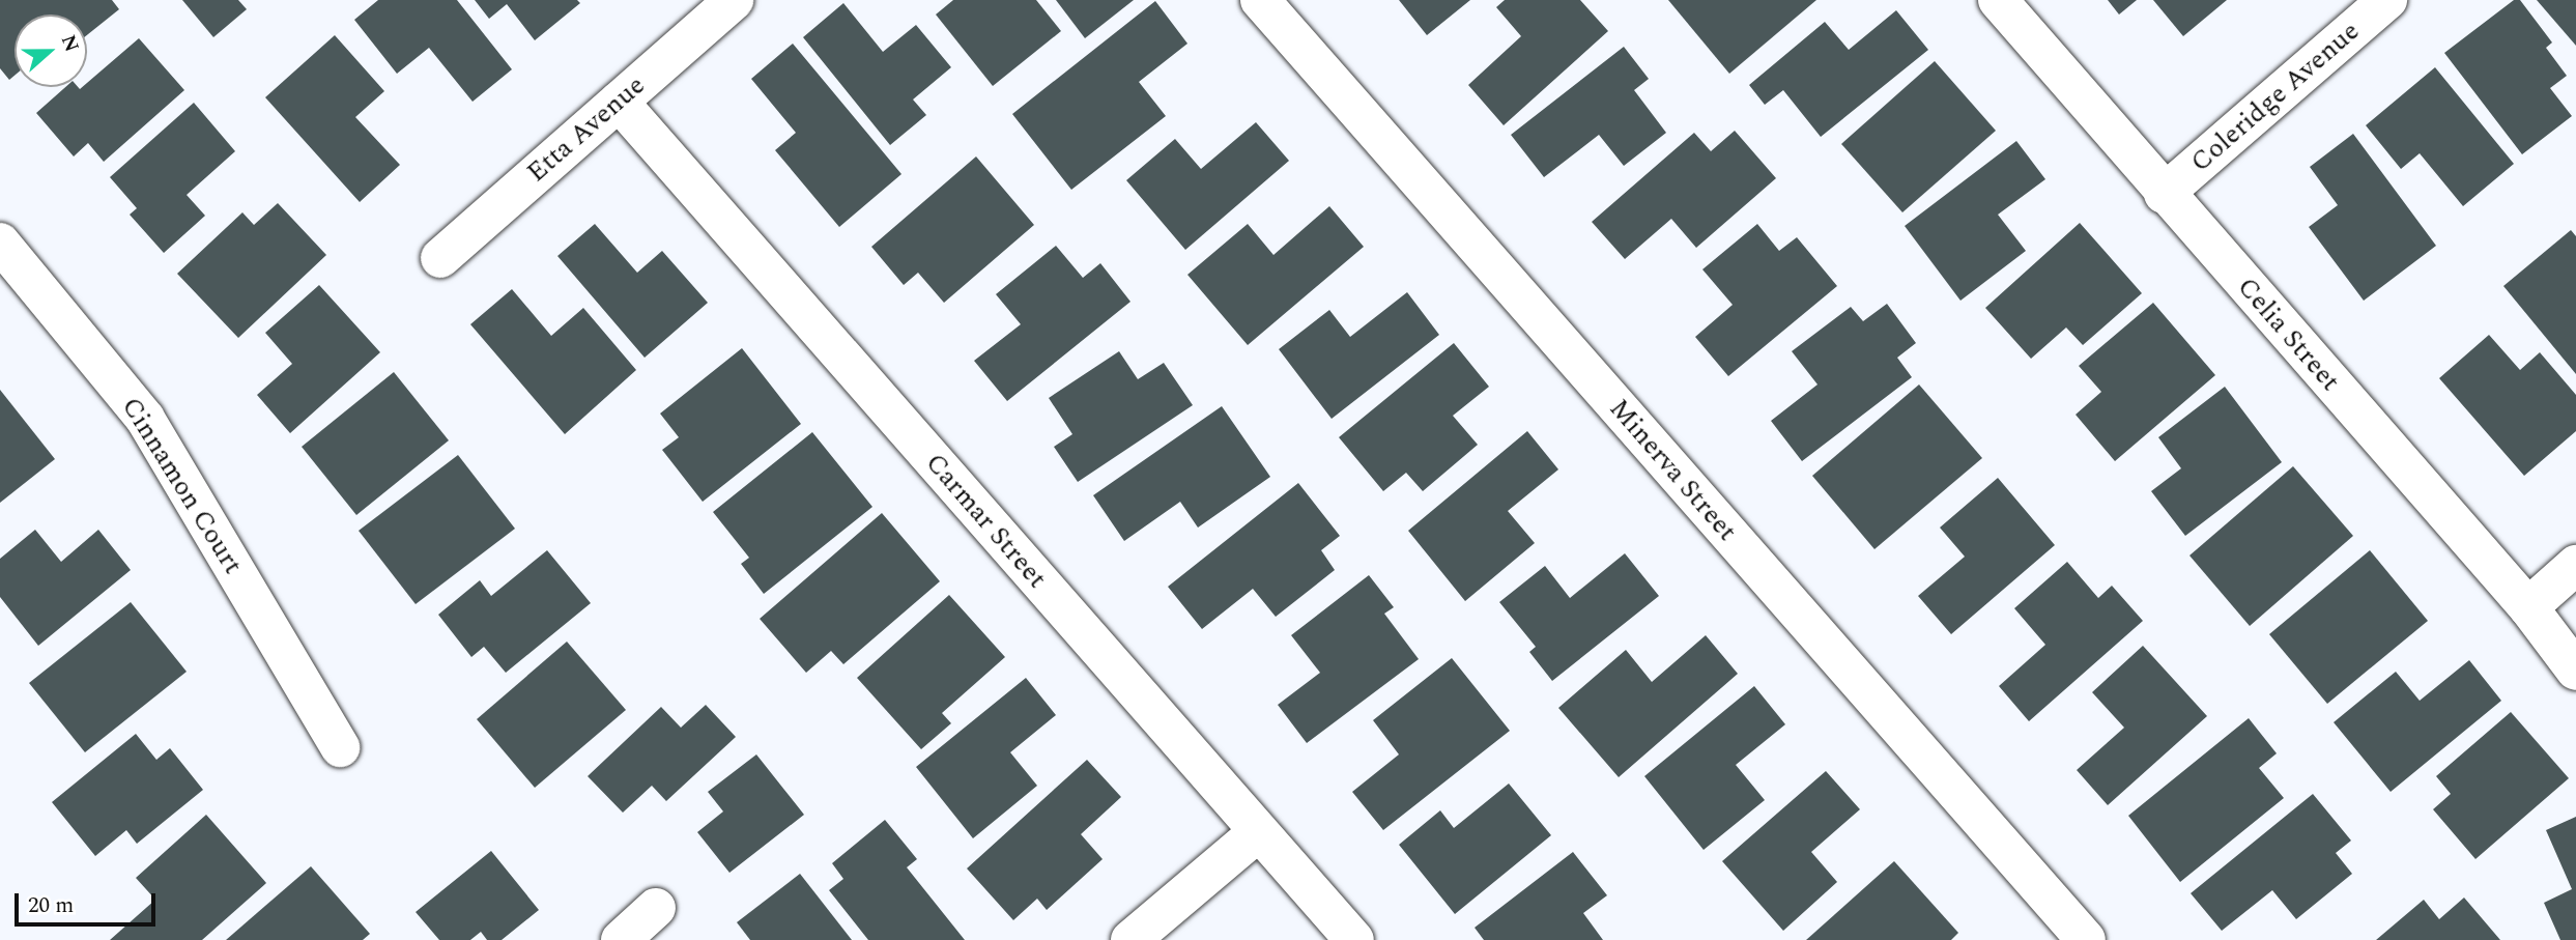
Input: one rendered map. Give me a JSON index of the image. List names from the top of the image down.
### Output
{
  "streets": {
    "street": [
      "Coleridge Avenue",
      "Etta Avenue",
      "Celia Street",
      "Minerva Street",
      "Cinnamon Court",
      "Carmar Street"
    ]
  },
  "crossings": [
    ["Coleridge Avenue", "Celia Street"],
    ["Etta Avenue", "Carmar Street"]
  ],
  "scale_bar": "20 m",
  "north": "right"
}
